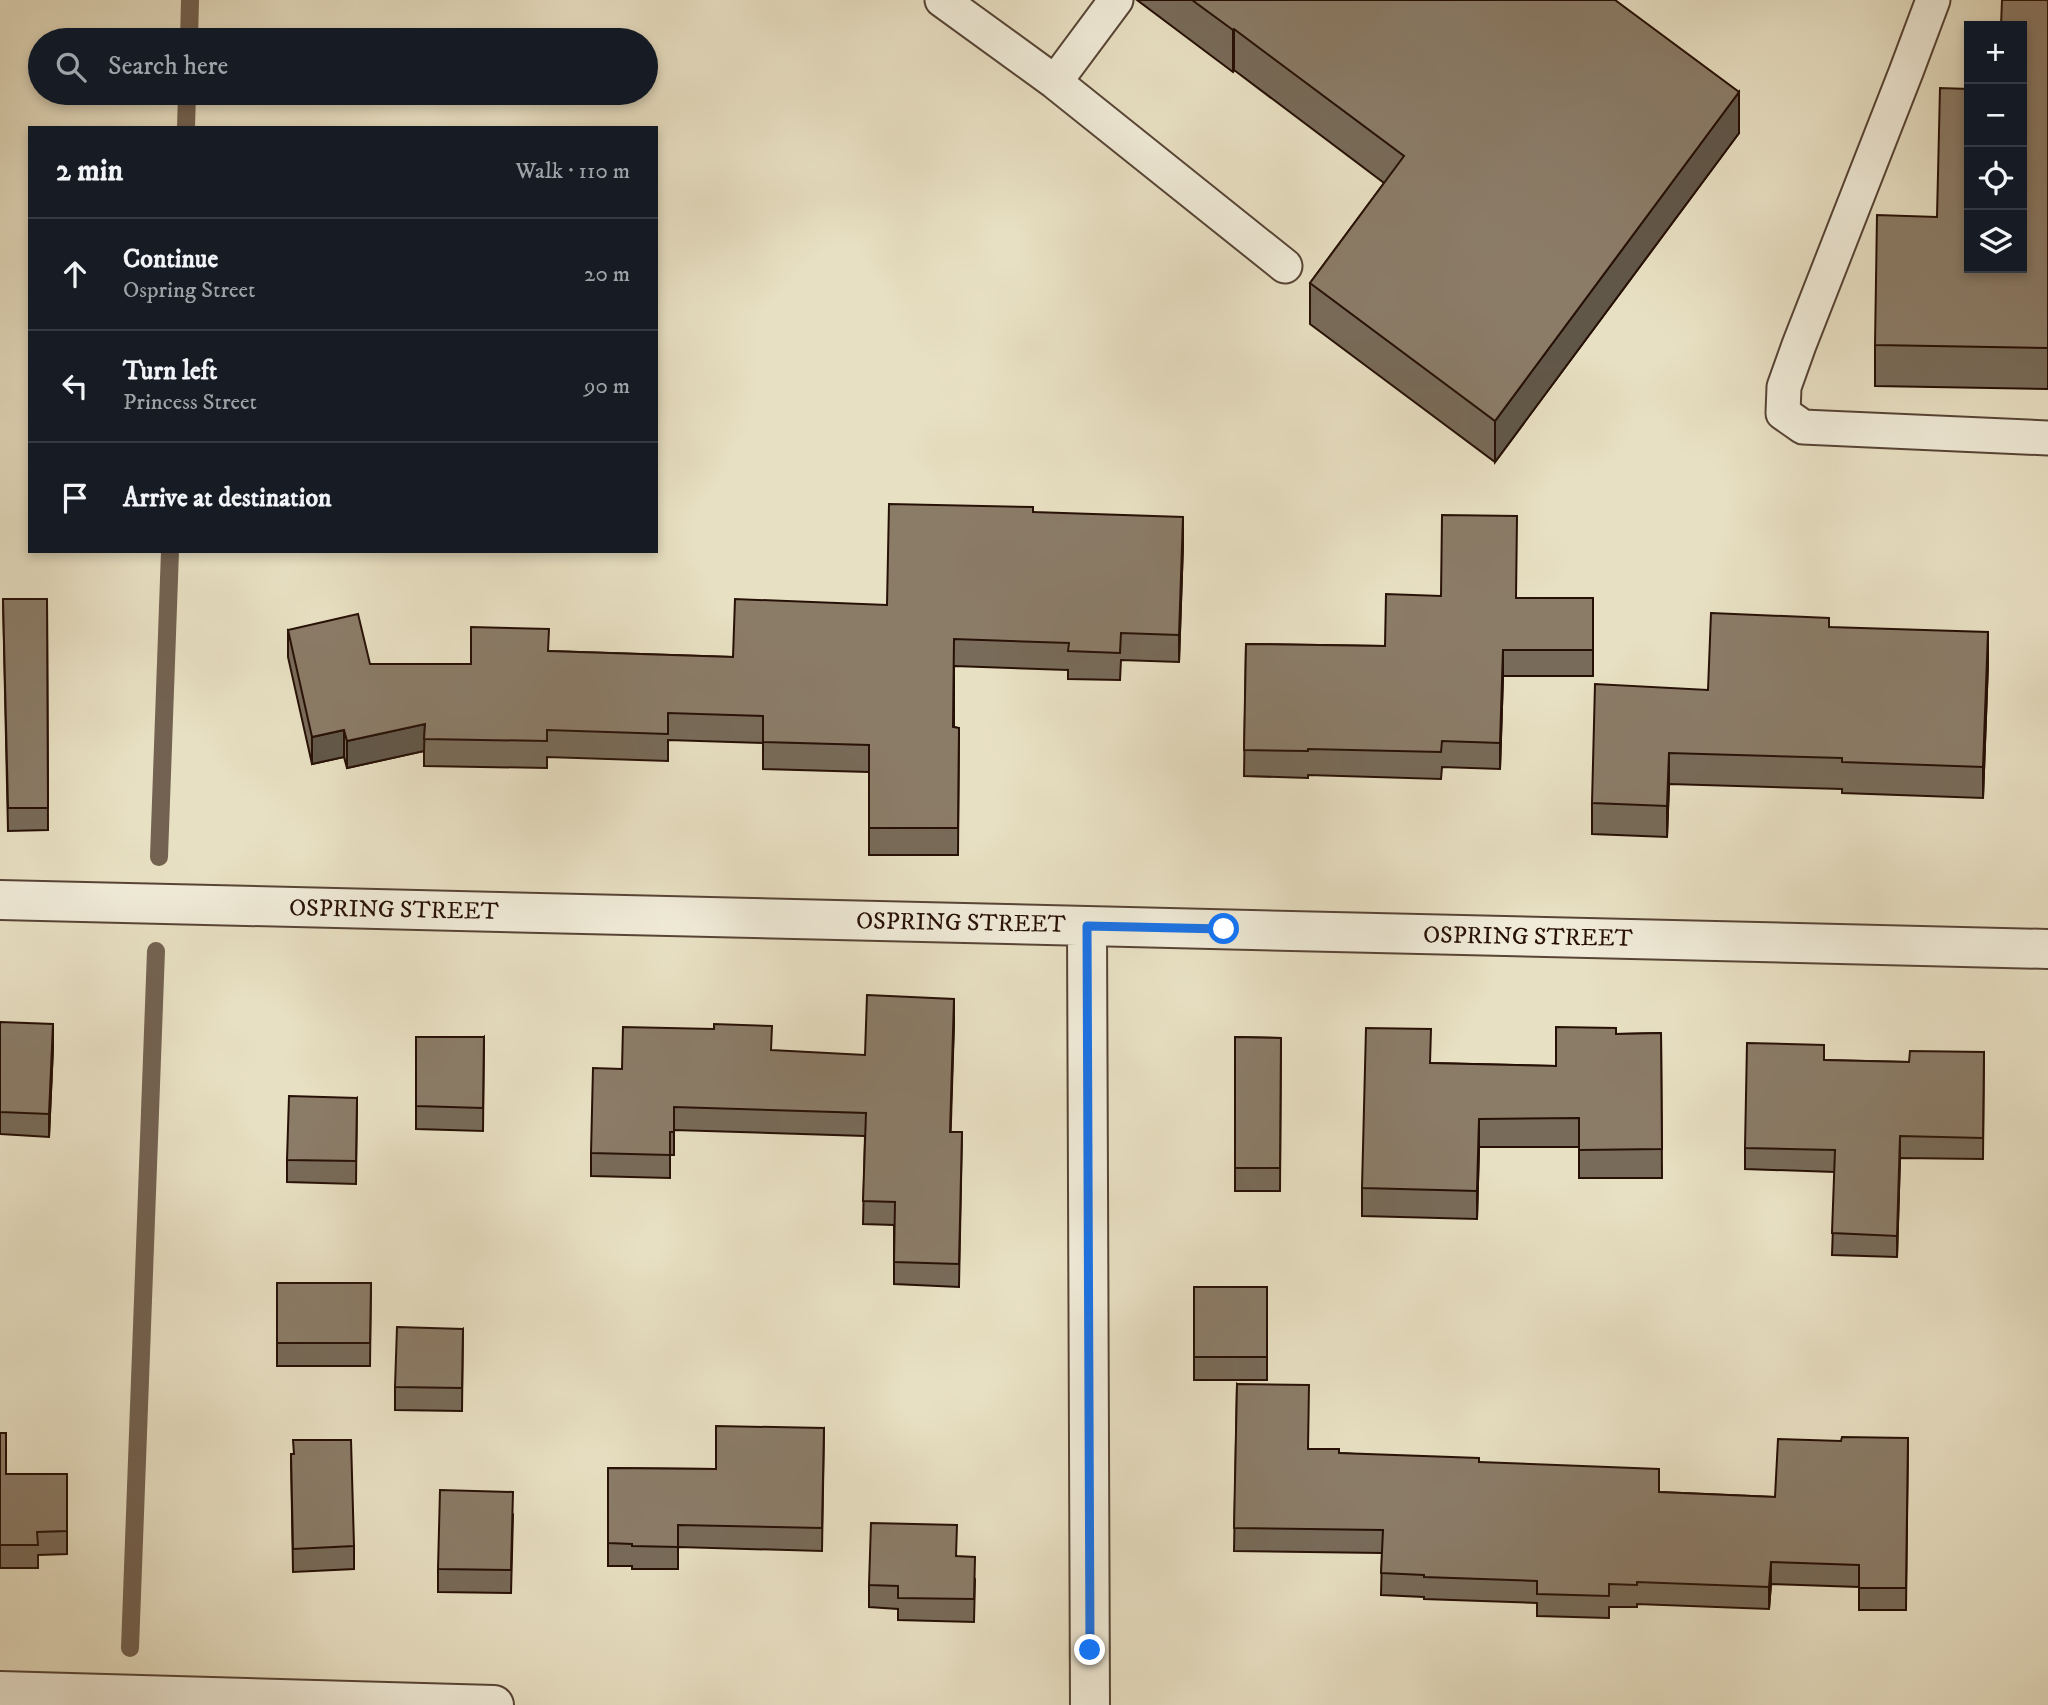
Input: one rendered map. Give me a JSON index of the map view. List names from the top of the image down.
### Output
{
  "streets": {
    "street": ["OSPRING STREET"]
  },
  "page": {
    "map_buttons": ["+", "−"],
    "search": "Search here",
    "heading": ["2 min", "Walk · 110 m"],
    "list": [
      ["Continue", "Ospring Street", "20 m"],
      ["Turn left", "Princess Street", "90 m"],
      "Arrive at destination"
    ]
  }
}
